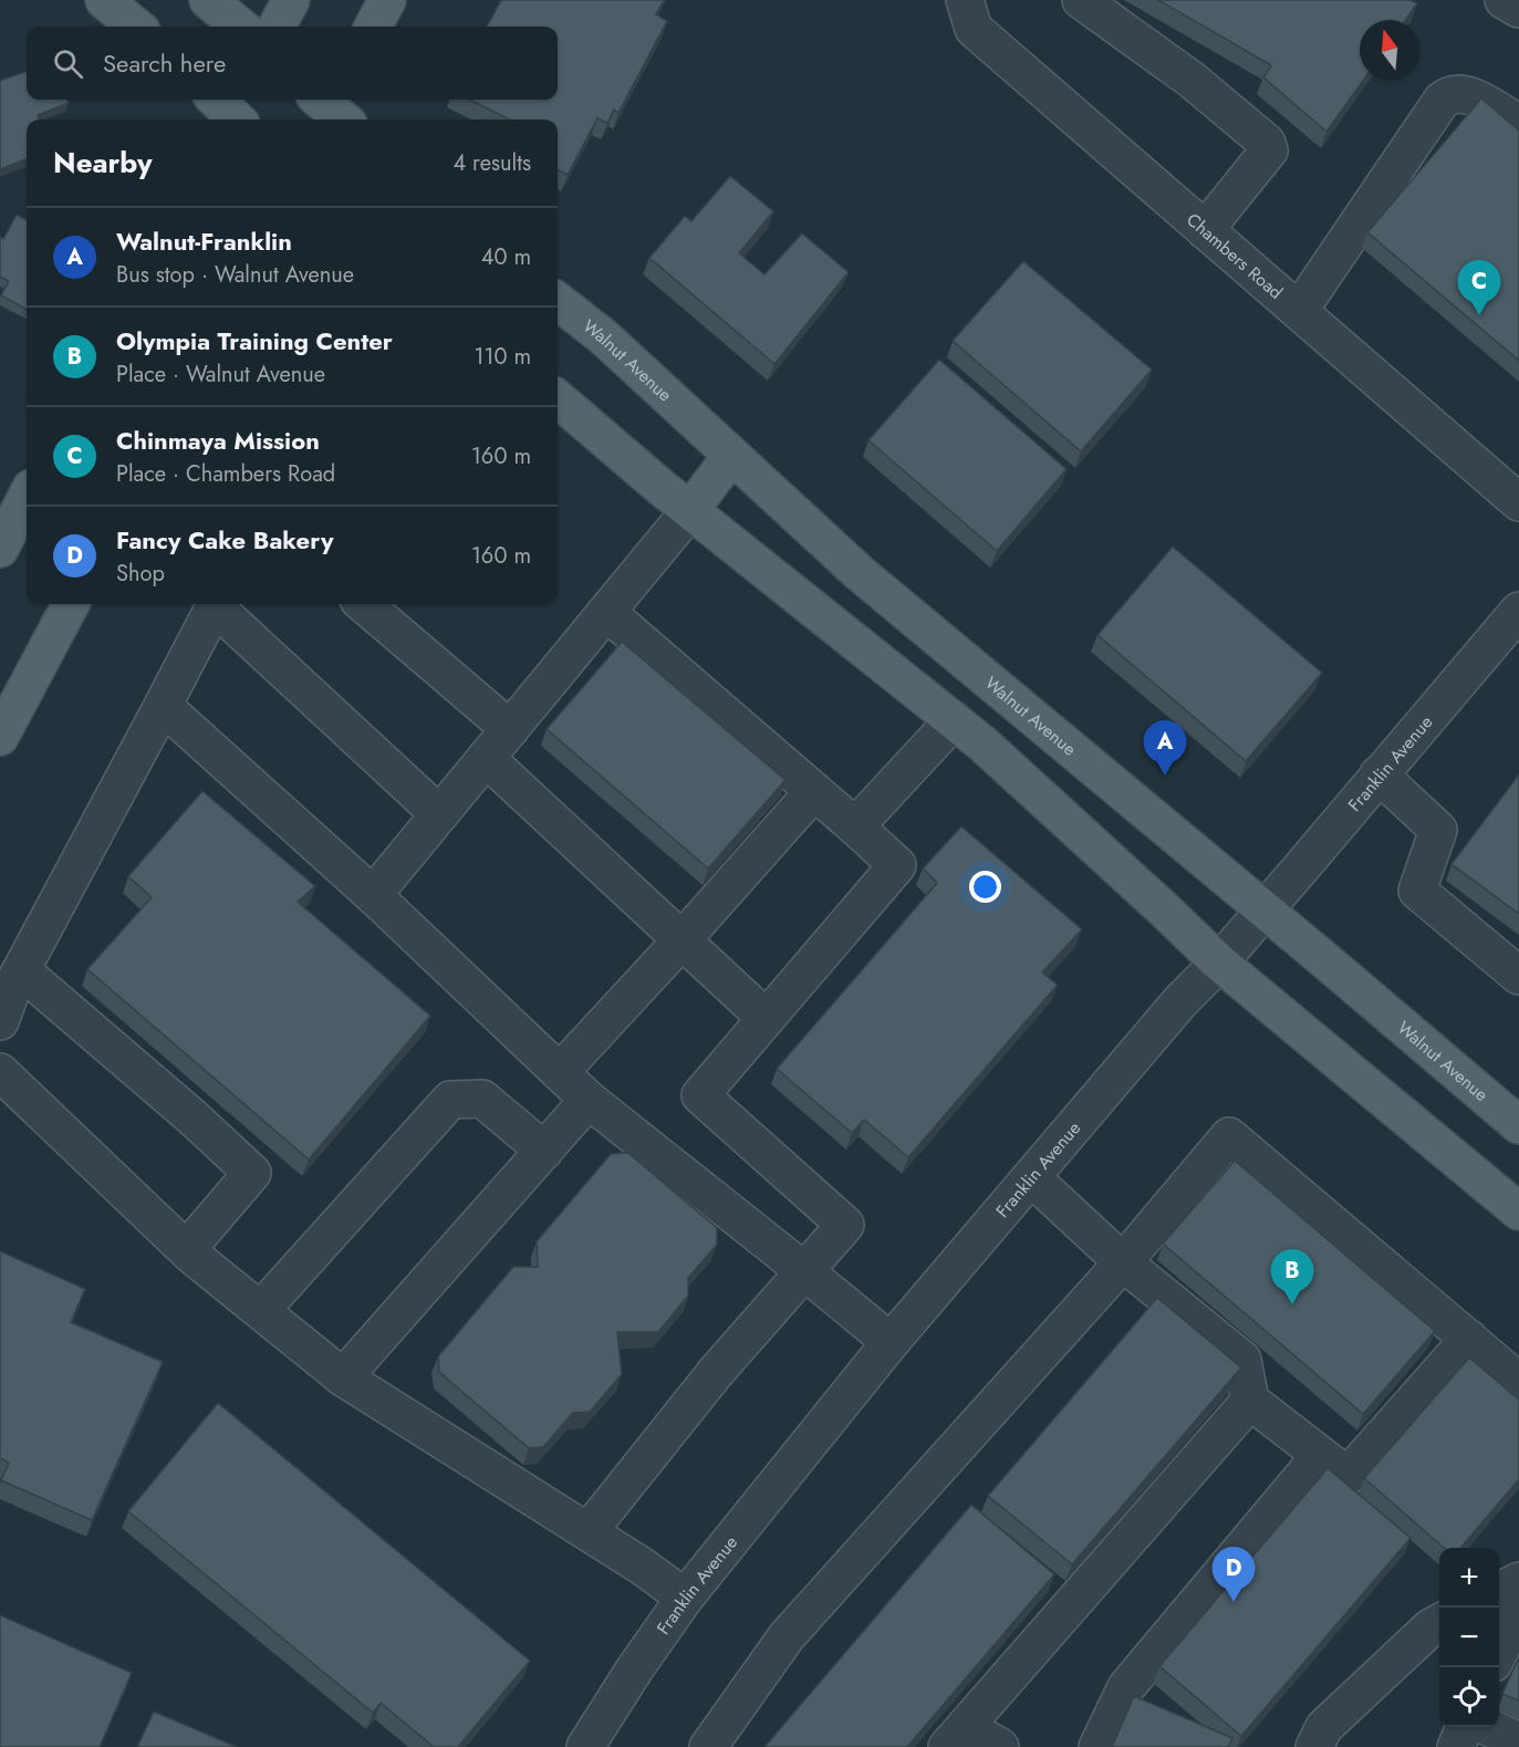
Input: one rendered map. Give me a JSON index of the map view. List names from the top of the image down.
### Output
{
  "streets": {
    "main road": ["Walnut Avenue"],
    "street": ["Chambers Road", "Franklin Avenue"]
  },
  "crossings": [
    ["Walnut Avenue", "Franklin Avenue"]
  ],
  "north": "top",
  "page": {
    "search": "Search here",
    "heading": ["Nearby", "4 results"],
    "list": [
      {
        "mark": "A",
        "name": "Walnut-Franklin",
        "note": "Bus stop · Walnut Avenue",
        "value": "40 m"
      },
      {
        "mark": "B",
        "name": "Olympia Training Center",
        "note": "Place · Walnut Avenue",
        "value": "110 m"
      },
      {
        "mark": "C",
        "name": "Chinmaya Mission",
        "note": "Place · Chambers Road",
        "value": "160 m"
      },
      {
        "mark": "D",
        "name": "Fancy Cake Bakery",
        "note": "Shop",
        "value": "160 m"
      }
    ],
    "pins": [
      "C",
      "A",
      "B",
      "D"
    ],
    "map_buttons": ["+", "−"]
  }
}
